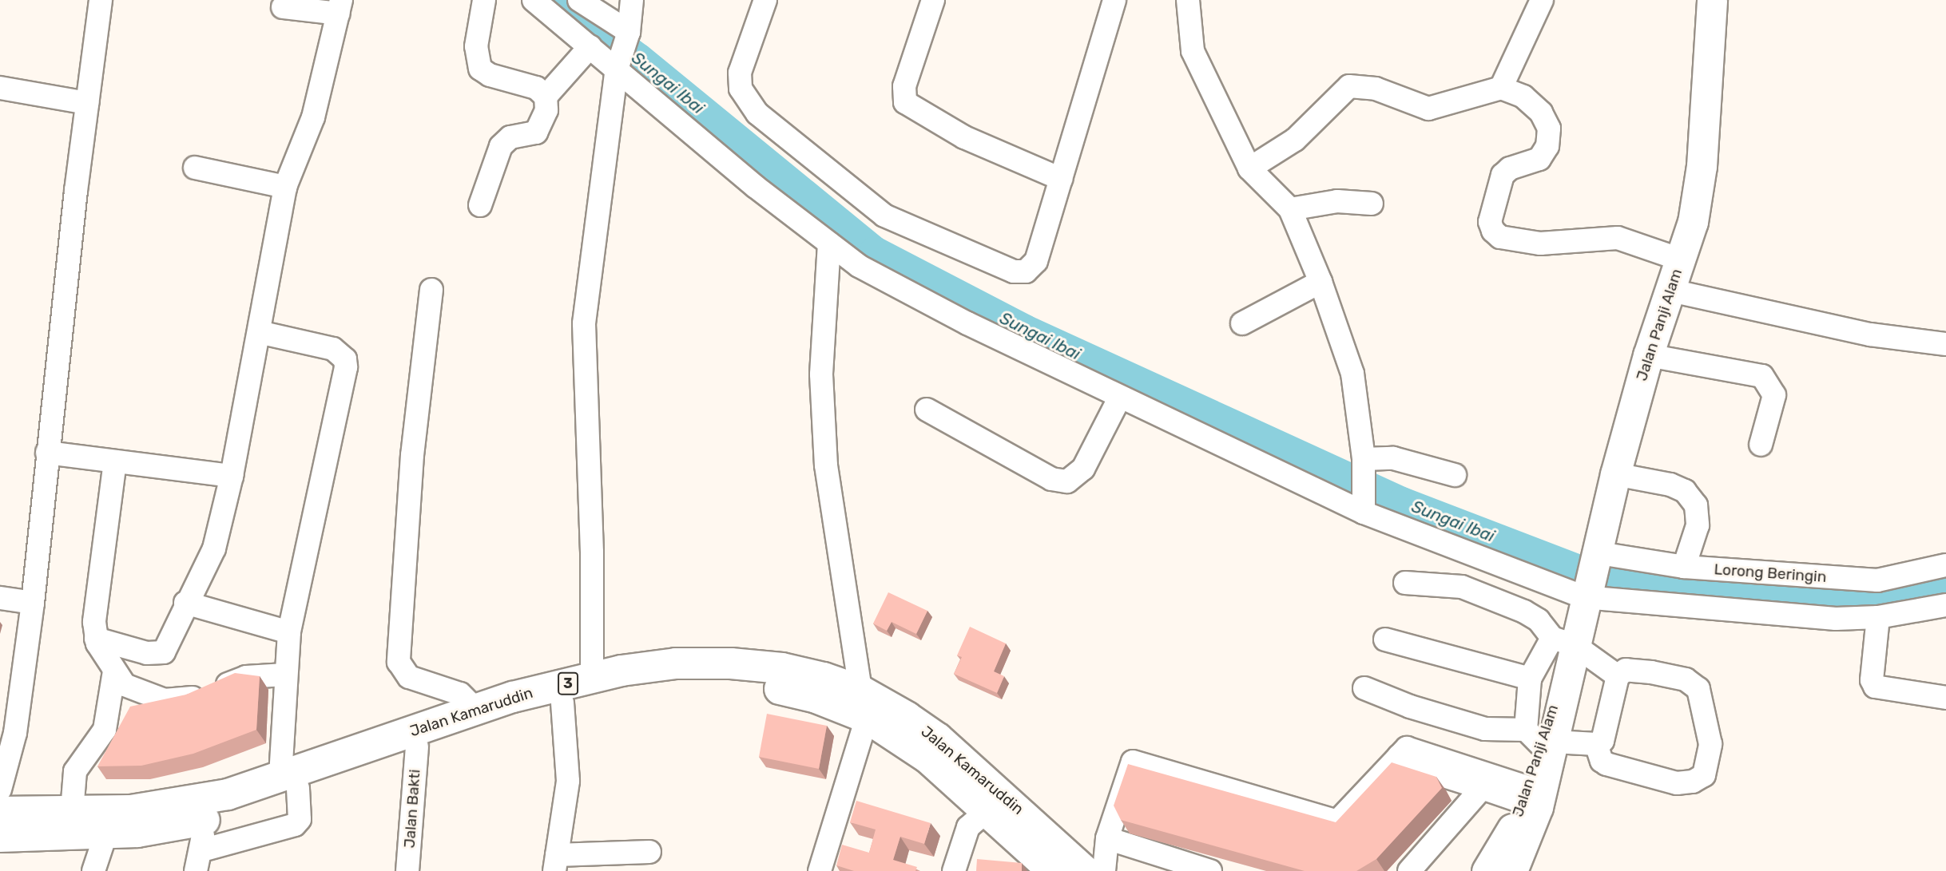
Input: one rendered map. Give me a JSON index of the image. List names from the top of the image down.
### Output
{
  "streets": {
    "highway": ["3", "Jalan Kamaruddin"],
    "main road": ["Jalan Panji Alam"],
    "street": ["Lorong Beringin", "Jalan Bakti"]
  },
  "crossings": [
    ["Jalan Panji Alam", "Lorong Beringin"],
    ["Jalan Kamaruddin", "Jalan Bakti"]
  ],
  "water": ["Sungai Ibai"]
}
